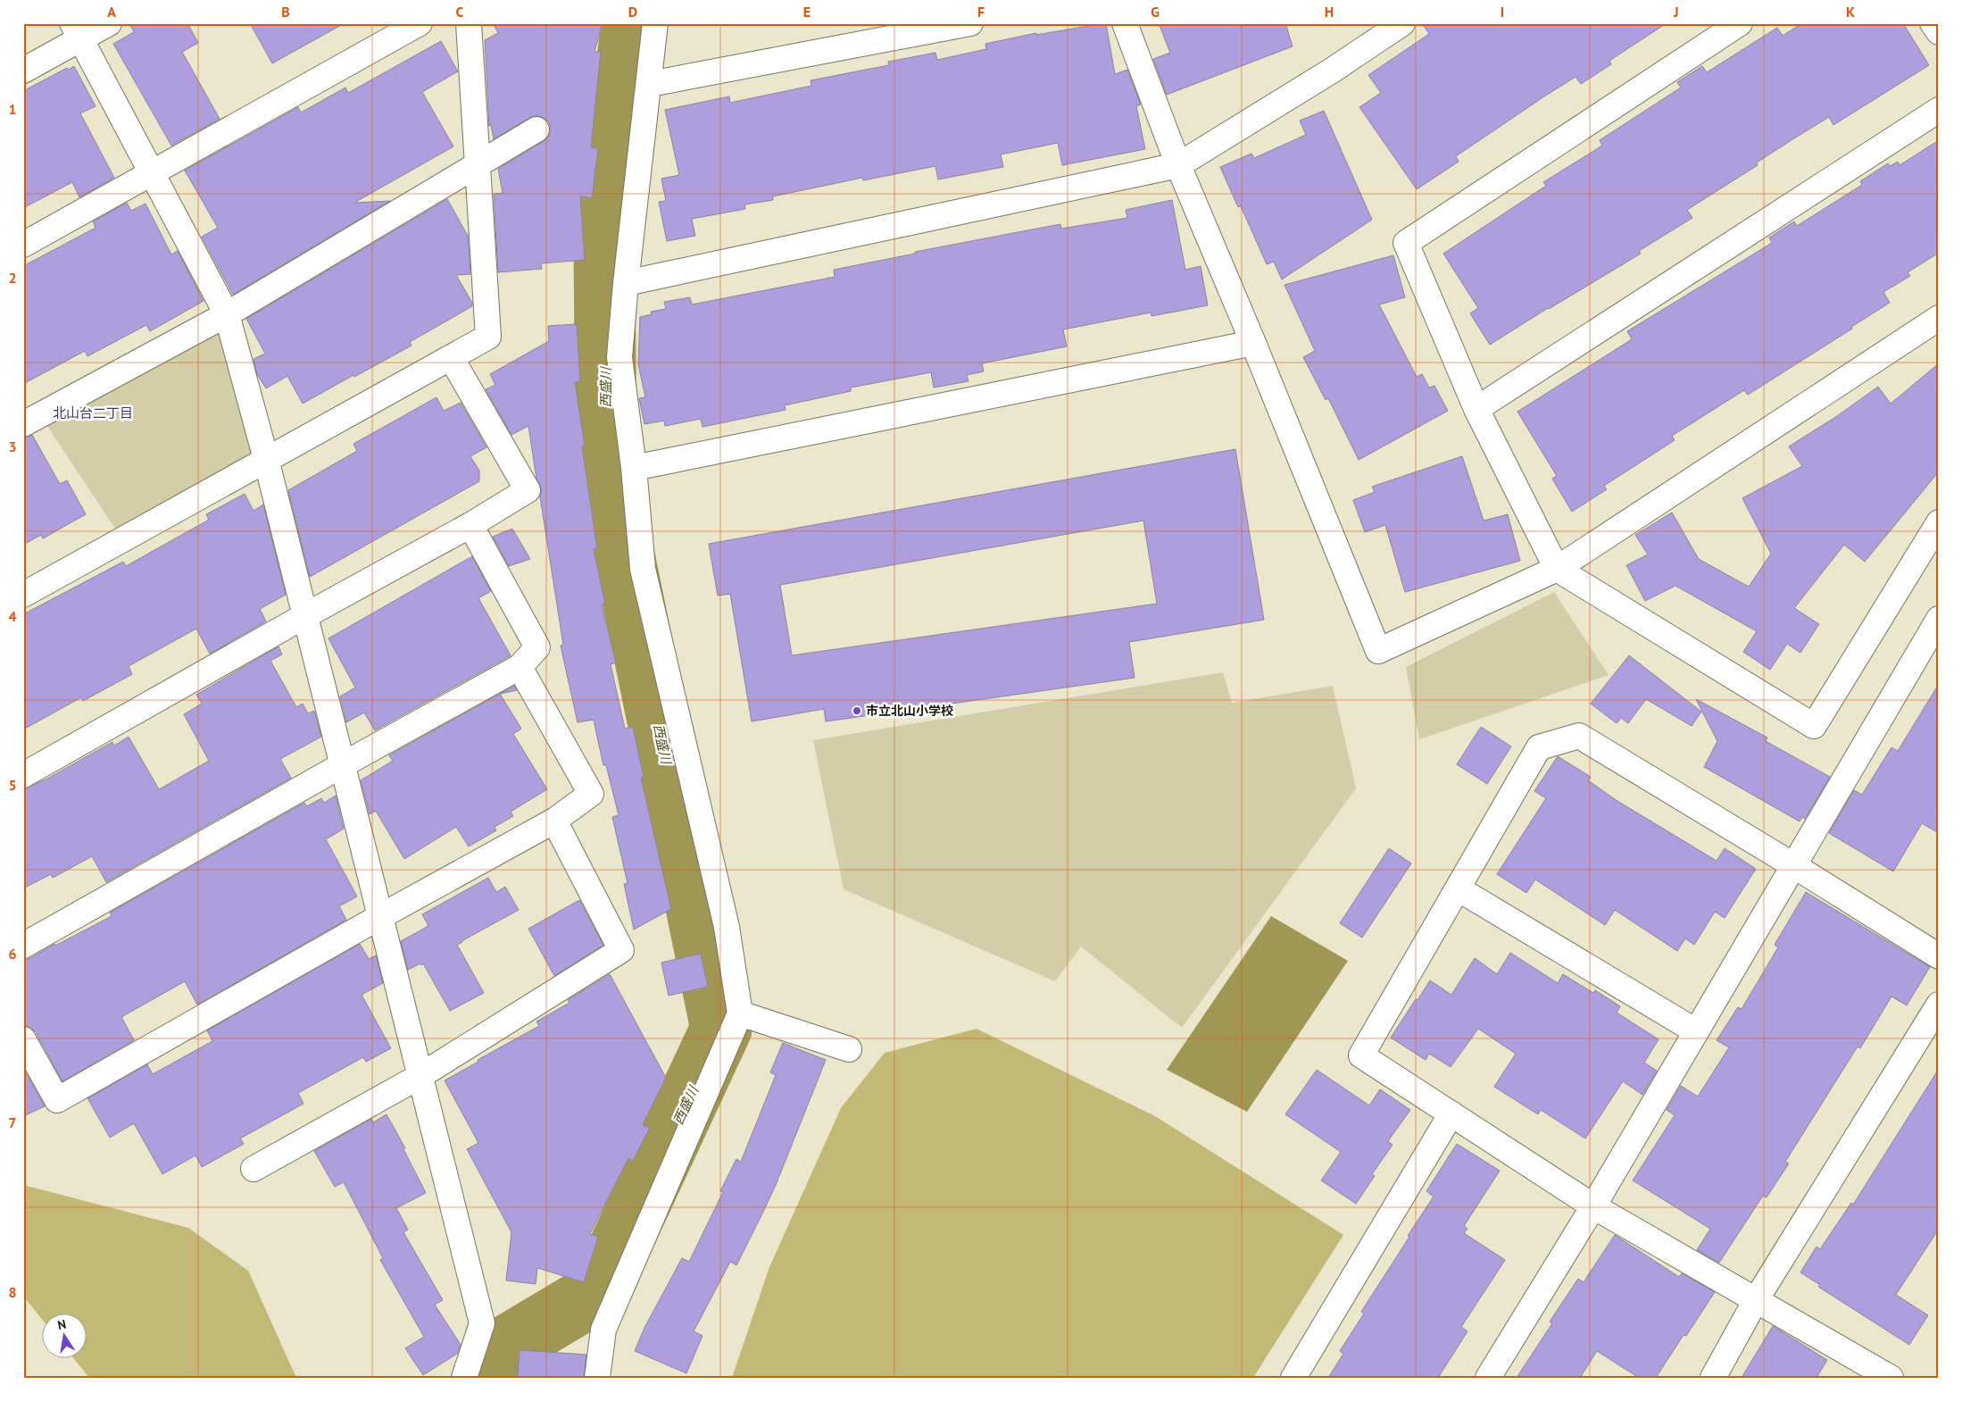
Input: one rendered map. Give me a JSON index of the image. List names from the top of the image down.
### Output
{
  "districts": ["北山台二丁目"],
  "water": ["西盛川"],
  "places": ["市立北山小学校"],
  "north": "top",
  "grid": {
    "columns": [
      "A",
      "B",
      "C",
      "D",
      "E",
      "F",
      "G",
      "H",
      "I",
      "J",
      "K"
    ],
    "rows": [
      "1",
      "2",
      "3",
      "4",
      "5",
      "6",
      "7",
      "8"
    ]
  }
}
